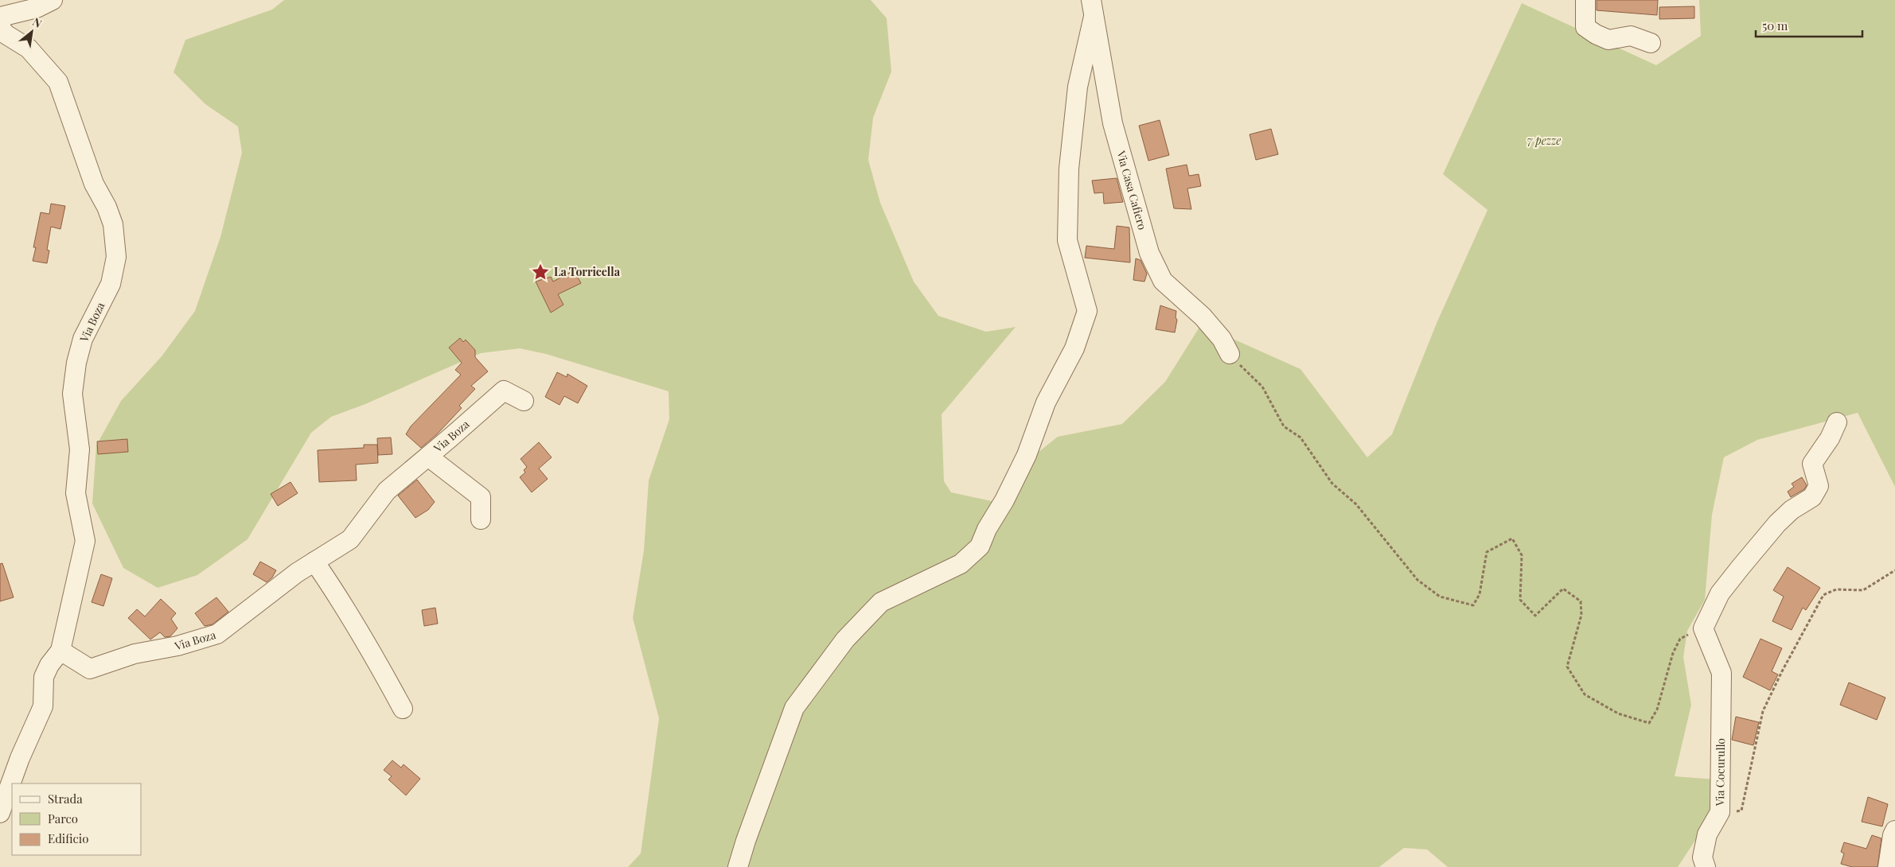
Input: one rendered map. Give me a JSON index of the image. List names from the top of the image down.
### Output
{
  "streets": {
    "street": ["Via Casa Cafiero", "Via Boza", "Via Cocurullo"]
  },
  "parks": ["7 pezze"],
  "places": {
    "place": ["La Torricella"]
  },
  "legend": ["Strada", "Parco", "Edificio"],
  "scale_bar": "50 m",
  "north": "top right"
}
